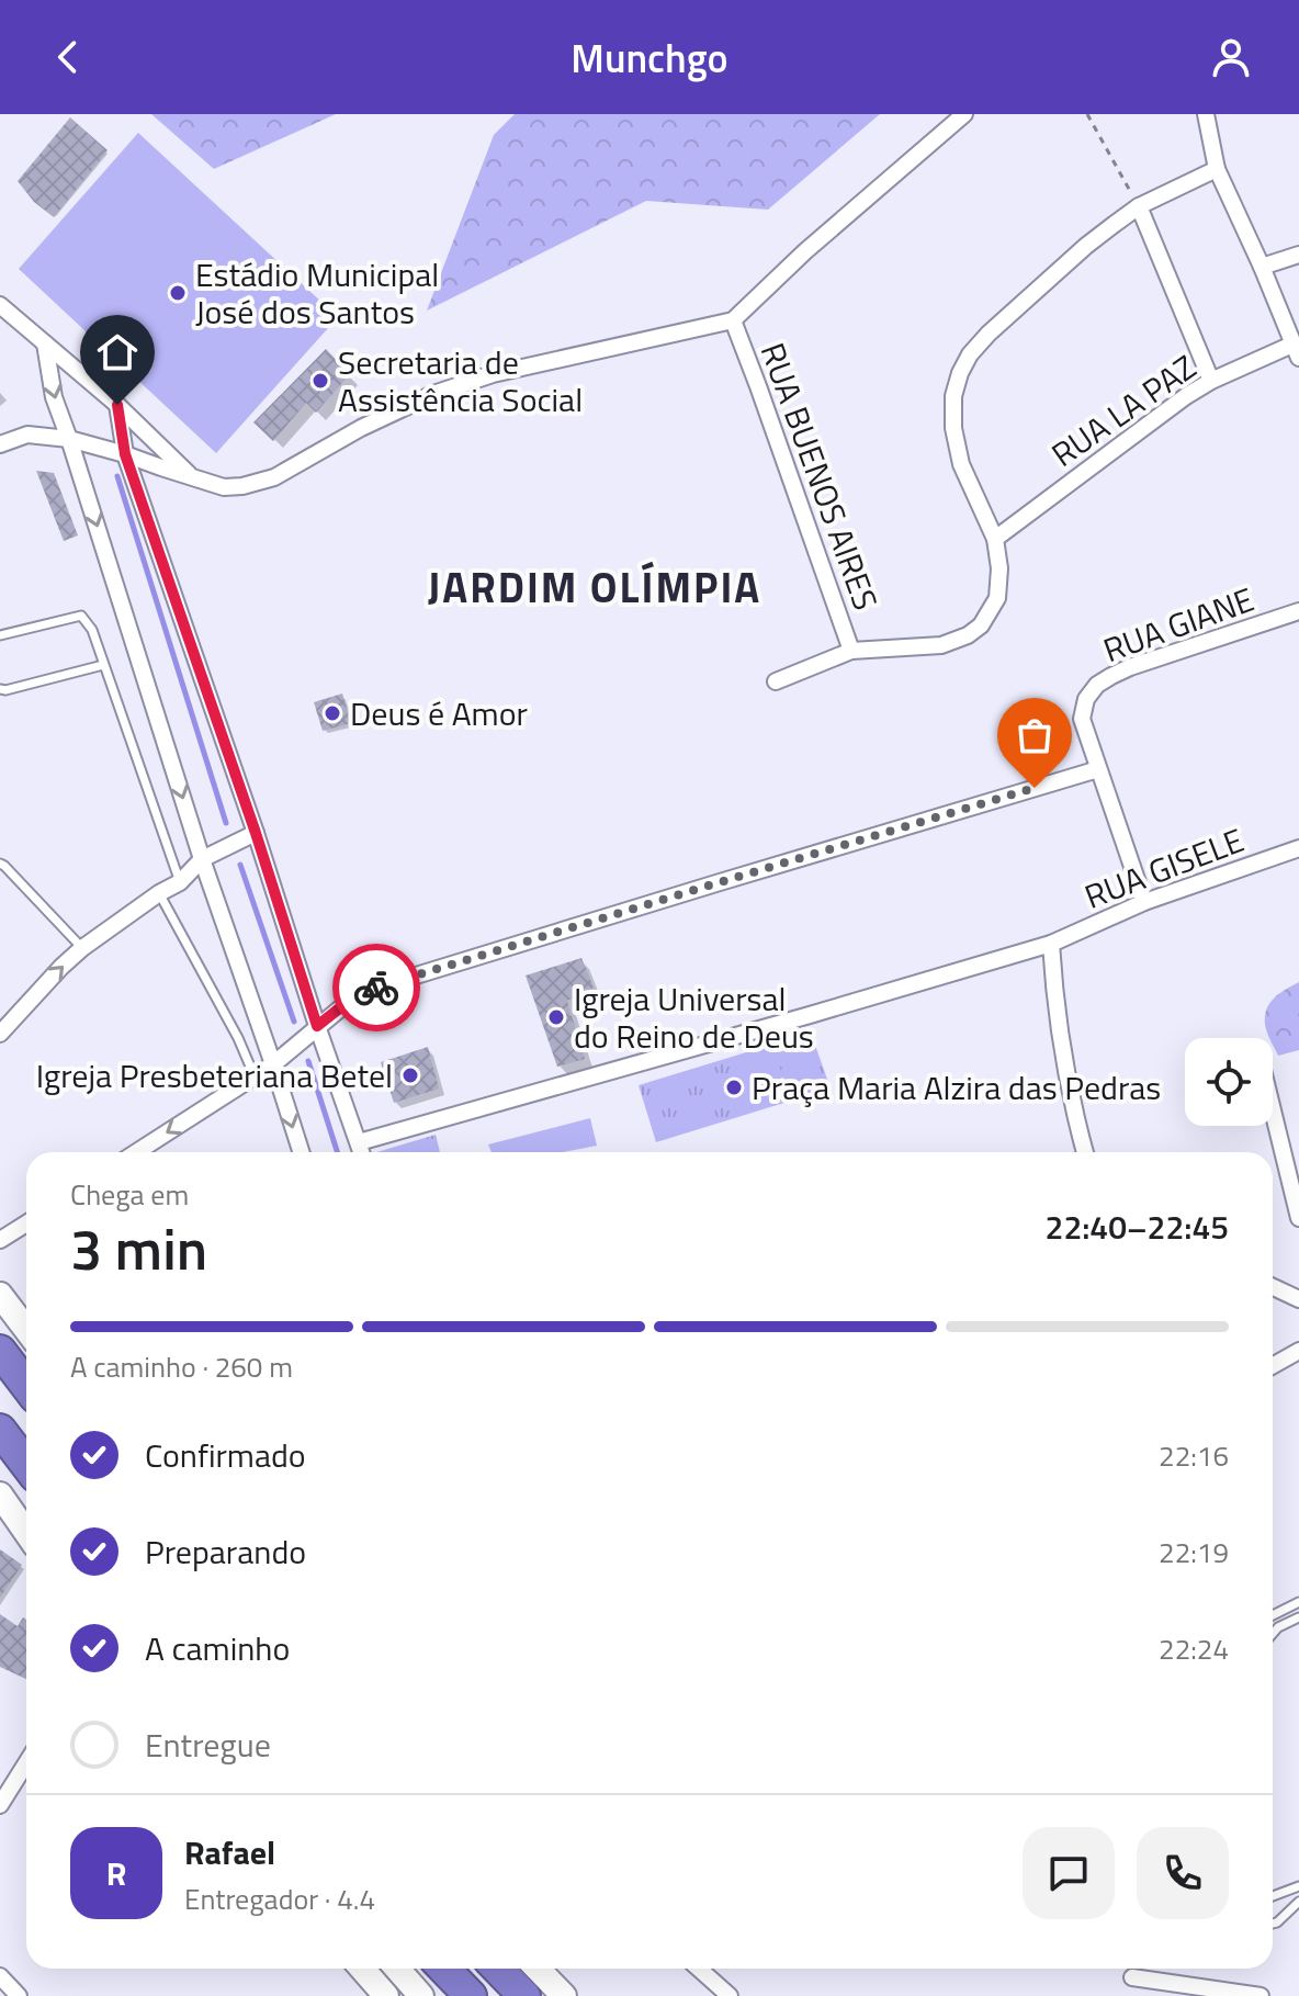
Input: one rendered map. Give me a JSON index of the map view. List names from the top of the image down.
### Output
{
  "streets": {
    "street": [
      "RUA LA PAZ",
      "RUA BUENOS AIRES",
      "RUA GIANE",
      "RUA GISELE"
    ]
  },
  "crossings": [
    ["RUA GIANE", "RUA GISELE"]
  ],
  "districts": ["JARDIM OLÍMPIA"],
  "places": [
    "Estádio Municipal José dos Santos",
    "Secretaria de Assistência Social",
    "Deus é Amor",
    "Igreja Universal do Reino de Deus",
    "Igreja Presbeteriana Betel",
    "Praça Maria Alzira das Pedras"
  ],
  "page": {
    "header": "Munchgo",
    "heading": ["3 min", "Chega em", "22:40–22:45"],
    "panel": ["Rafael", "Entregador · 4.4"],
    "bar": "A caminho · 260 m",
    "list": [
      ["Confirmado", "22:16"],
      ["Preparando", "22:19"],
      ["A caminho", "22:24"],
      "Entregue"
    ],
    "round": "R"
  }
}
